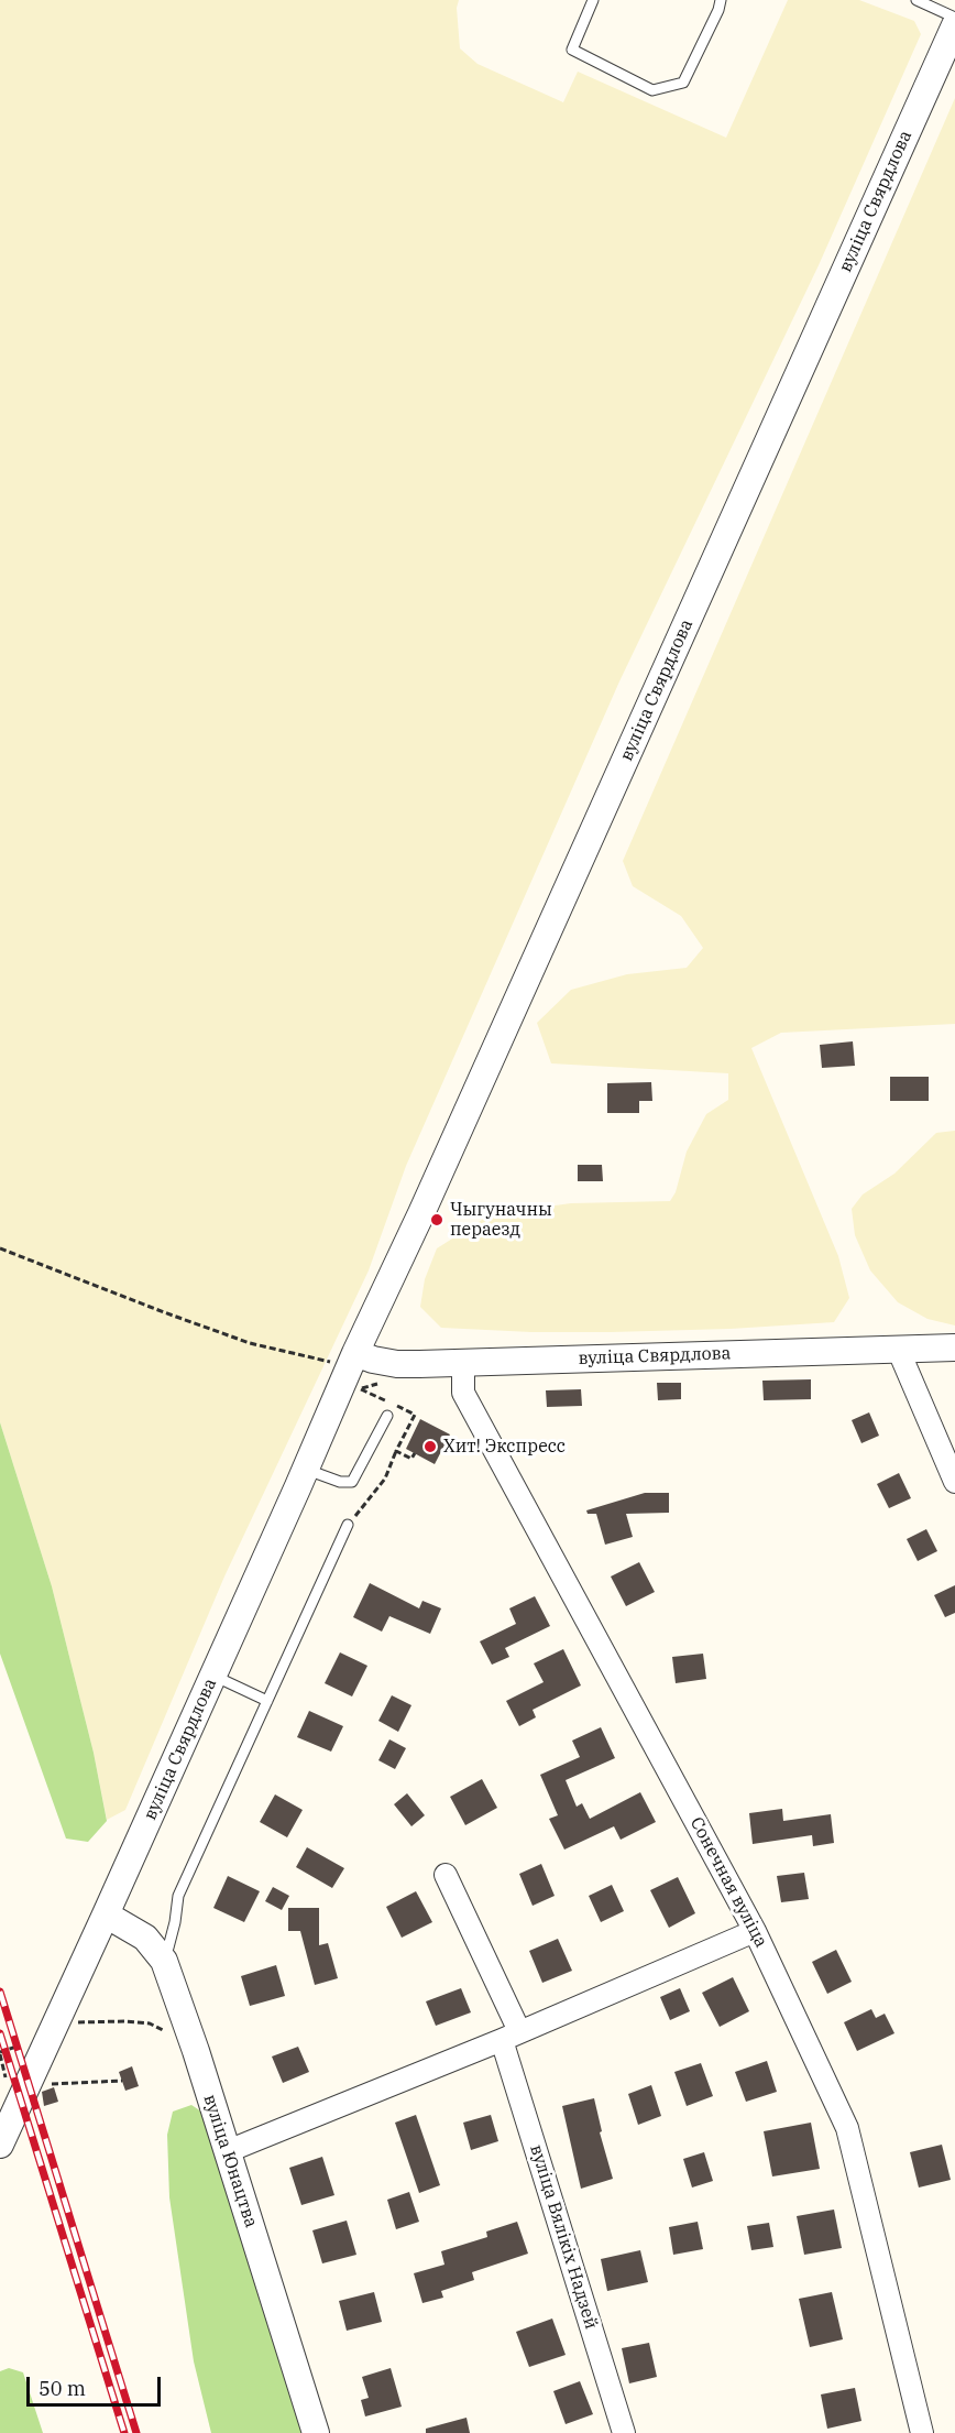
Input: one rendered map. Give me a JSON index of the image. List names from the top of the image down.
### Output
{
  "streets": {
    "street": [
      "вуліца Свярдлова",
      "Сонечная вуліца",
      "вуліца Юнацтва",
      "вуліца Вялікіх Надзей"
    ]
  },
  "crossings": [
    ["вуліца Свярдлова", "Сонечная вуліца"],
    ["вуліца Свярдлова", "вуліца Юнацтва"]
  ],
  "places": ["Чыгуначны пераезд", "Хит! Экспресс"],
  "scale_bar": "50 m"
}
